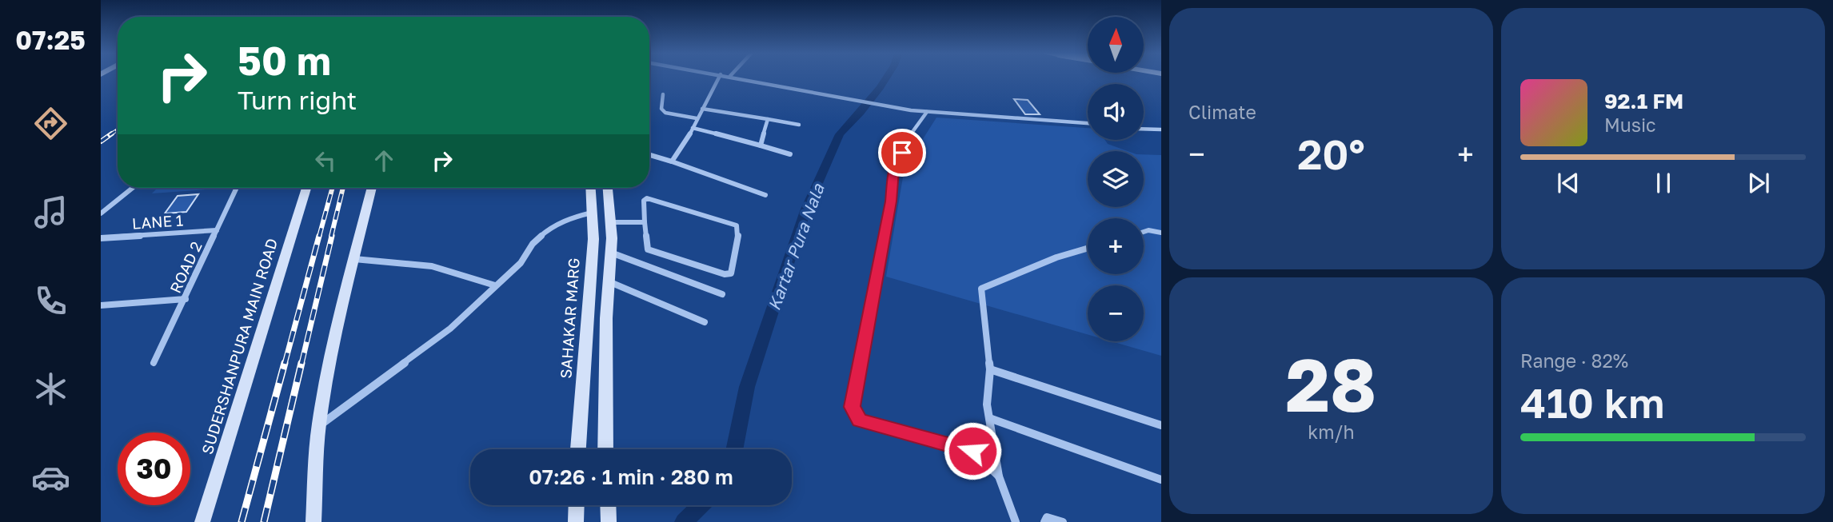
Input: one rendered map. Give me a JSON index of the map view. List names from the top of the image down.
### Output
{
  "streets": {
    "street": [
      "LANE 1",
      "ROAD 2",
      "SAHAKAR MARG",
      "SUDERSHANPURA MAIN ROAD"
    ]
  },
  "crossings": [
    ["LANE 1", "ROAD 2"]
  ],
  "water": ["Kartar Pura Nala"],
  "north": "top",
  "page": {
    "tabs": "07:25",
    "tile": [
      "Climate",
      ["28", "km/h"],
      ["Range · 82%", "410 km"]
    ],
    "map_buttons": ["+", "−"],
    "turn": ["50 m", "Turn right"],
    "song": ["92.1 FM", "Music"],
    "heat": ["−", "20°", "+"],
    "limit": "30",
    "trip": "07:26 · 1 min · 280 m"
  }
}
